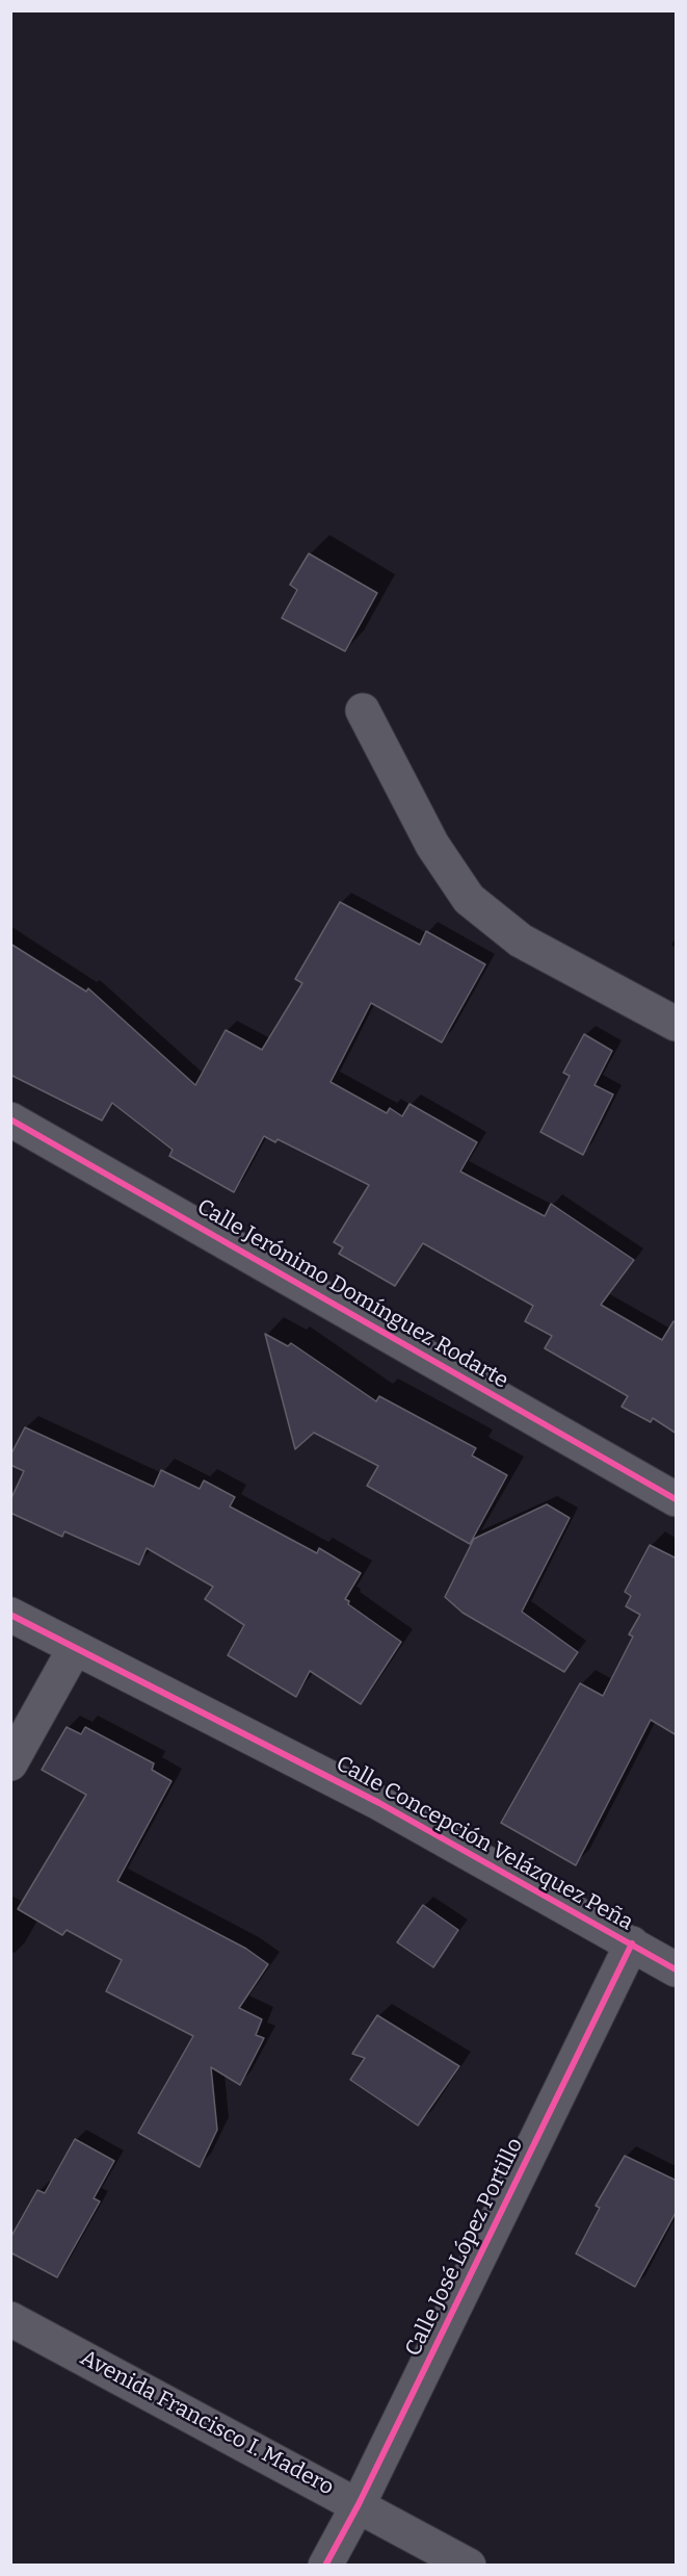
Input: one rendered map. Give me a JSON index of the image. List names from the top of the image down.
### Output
{
  "streets": {
    "street": [
      "Calle Jerónimo Domínguez Rodarte",
      "Calle Concepción Velázquez Peña",
      "Calle José López Portillo",
      "Avenida Francisco I. Madero"
    ]
  },
  "crossings": [
    ["Calle Concepción Velázquez Peña", "Calle José López Portillo"],
    ["Calle José López Portillo", "Avenida Francisco I. Madero"]
  ]
}
